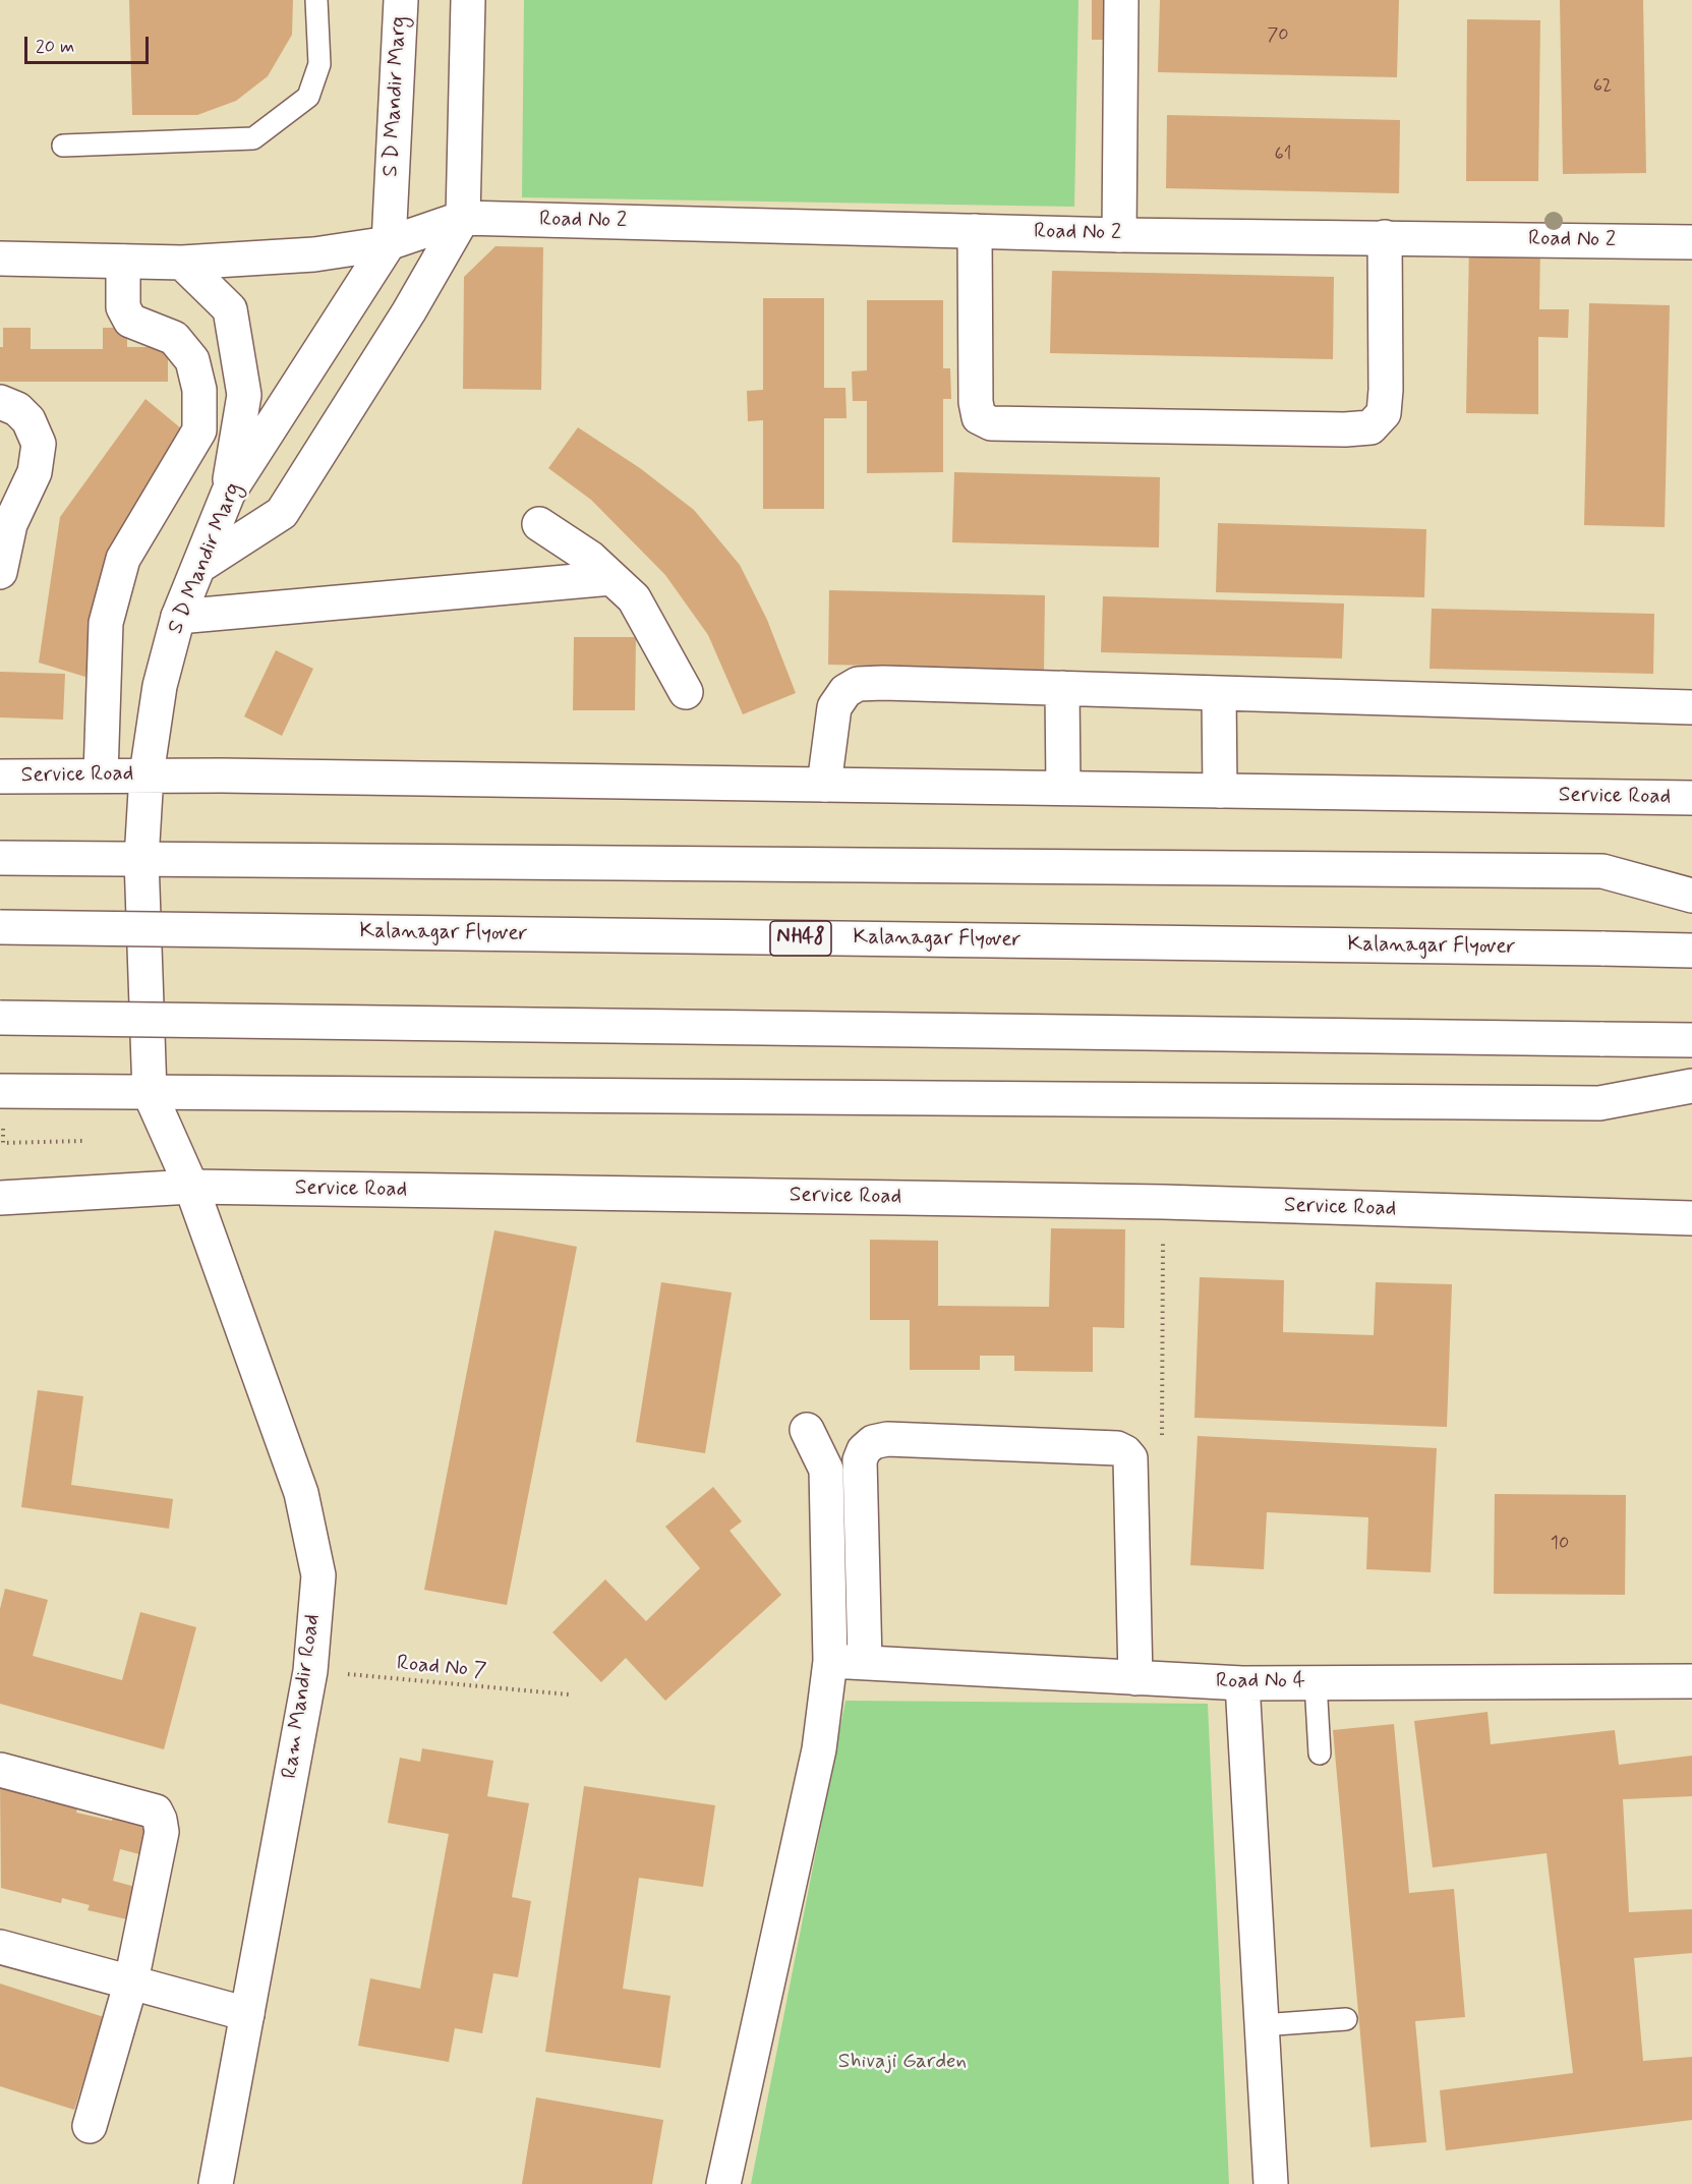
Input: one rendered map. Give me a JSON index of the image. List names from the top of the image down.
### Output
{
  "streets": {
    "main road": [
      "S D Mandir Marg",
      "Road No 2",
      "Service Road",
      "Kalanagar Flyover",
      "NH48",
      "Road No 4",
      "Ram Mandir Road"
    ],
    "path": ["Road No 7"]
  },
  "crossings": [
    ["S D Mandir Marg", "Service Road"],
    ["S D Mandir Marg", "Ram Mandir Road"],
    ["Service Road", "Ram Mandir Road"],
    ["Road No 7", "Ram Mandir Road"]
  ],
  "parks": ["Shivaji Garden"],
  "house_numbers": [
    "70",
    "62",
    "61",
    "10"
  ],
  "scale_bar": "20 m"
}
